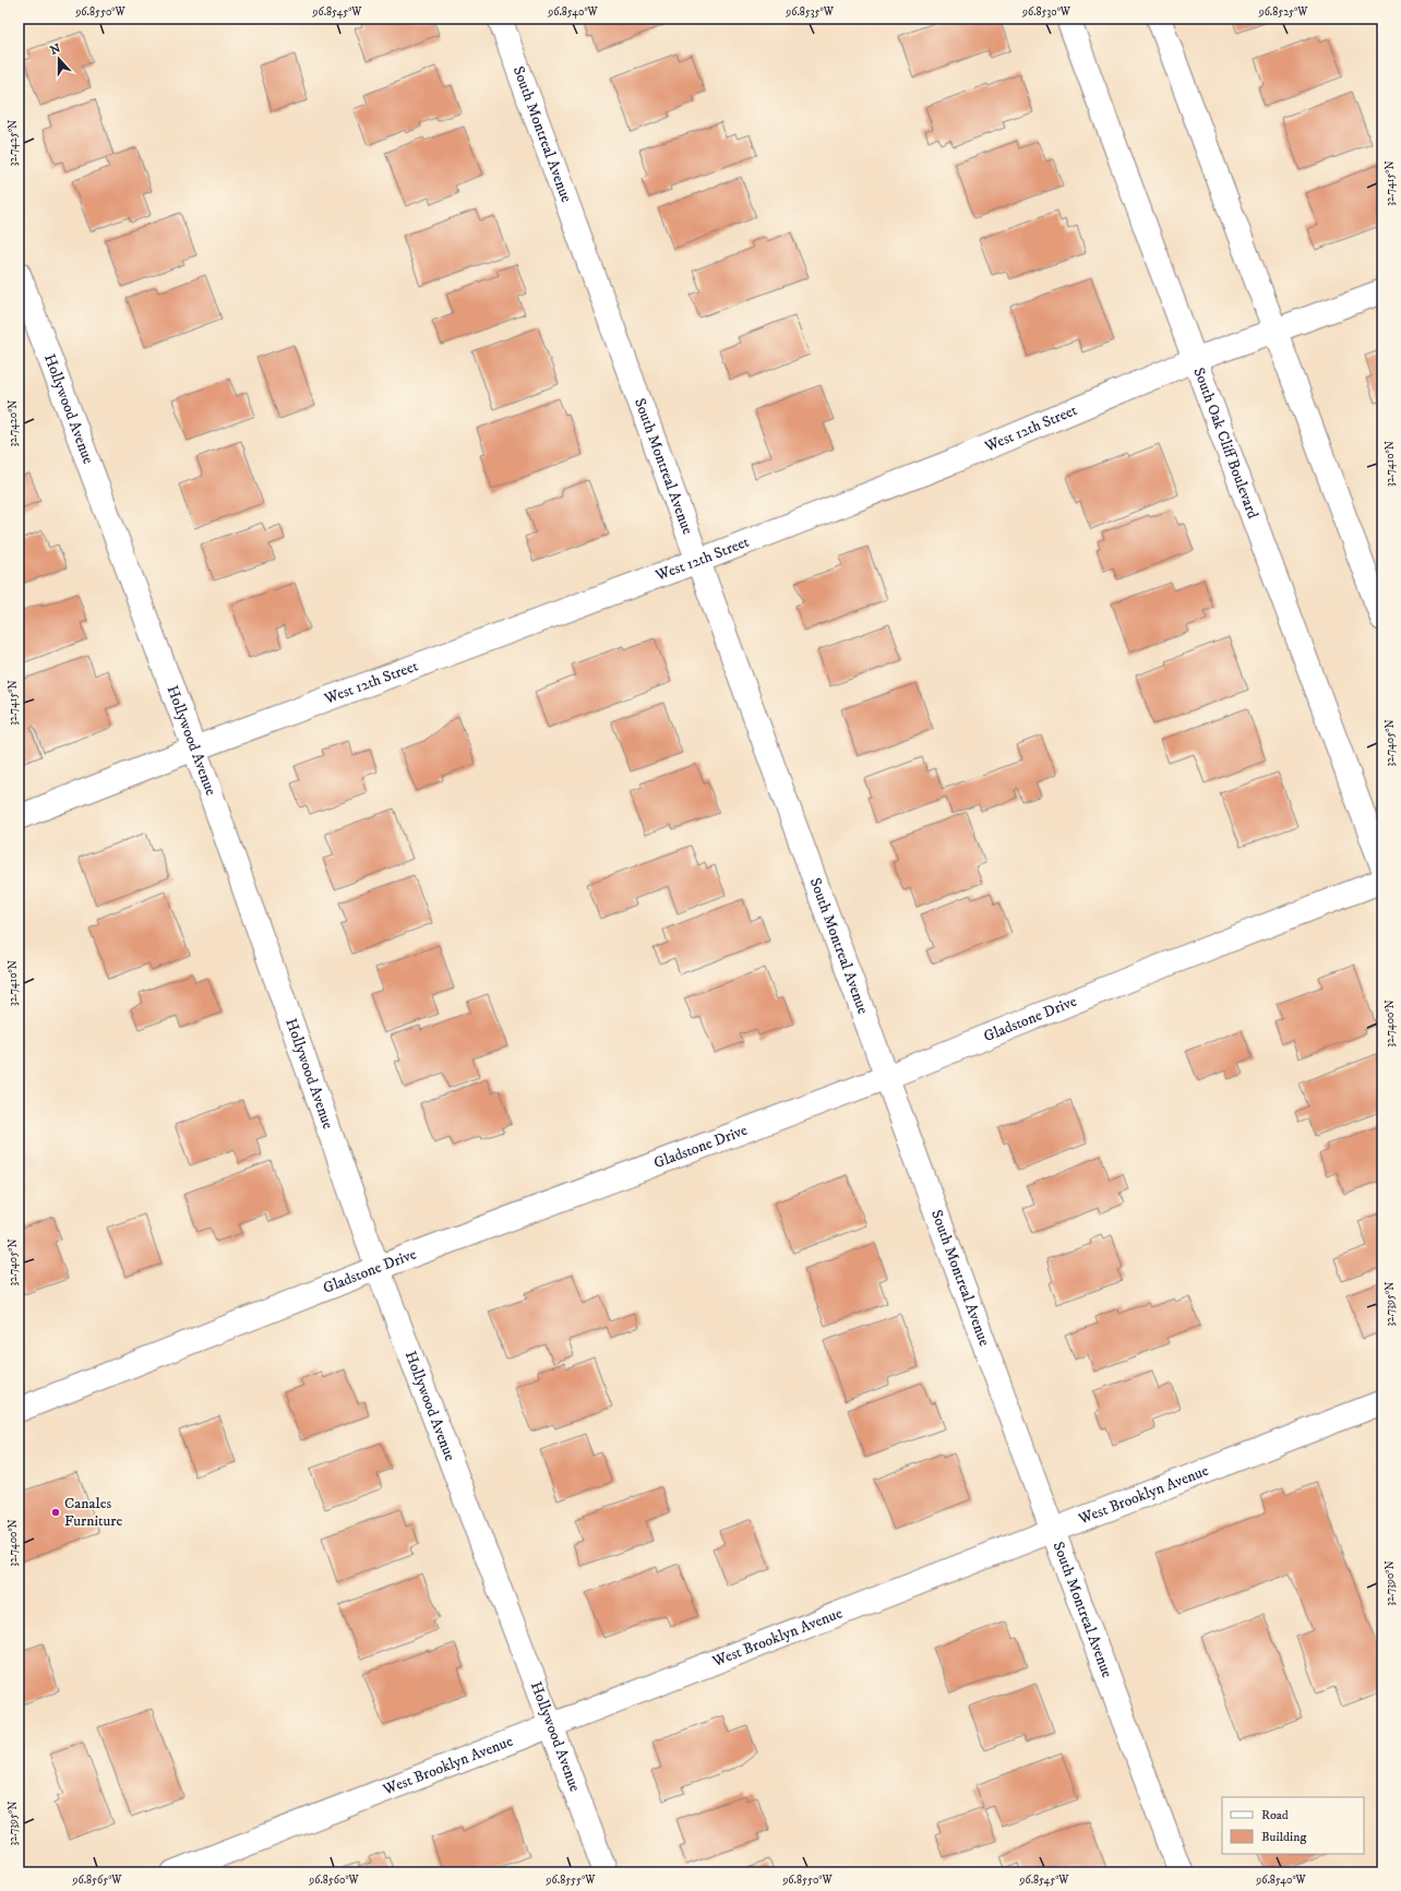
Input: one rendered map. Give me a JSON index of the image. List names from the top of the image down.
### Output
{
  "streets": {
    "street": [
      "South Montreal Avenue",
      "Hollywood Avenue",
      "West 12th Street",
      "South Oak Cliff Boulevard",
      "Gladstone Drive",
      "West Brooklyn Avenue"
    ]
  },
  "crossings": [
    ["South Montreal Avenue", "West 12th Street"],
    ["South Montreal Avenue", "Gladstone Drive"],
    ["South Montreal Avenue", "West Brooklyn Avenue"],
    ["Hollywood Avenue", "West 12th Street"],
    ["Hollywood Avenue", "Gladstone Drive"],
    ["Hollywood Avenue", "West Brooklyn Avenue"],
    ["West 12th Street", "South Oak Cliff Boulevard"]
  ],
  "places": ["Canales Furniture"],
  "legend": ["Road", "Building"],
  "north": "top",
  "coordinates": [
    "96.8550°W",
    "96.8545°W",
    "96.8540°W",
    "96.8535°W",
    "96.8530°W",
    "96.8525°W",
    "32.7425°N",
    "32.7415°N",
    "32.7420°N",
    "32.7410°N",
    "32.7405°N",
    "32.7400°N",
    "32.7395°N",
    "32.7390°N",
    "96.8565°W",
    "96.8560°W",
    "96.8555°W"
  ]
}
